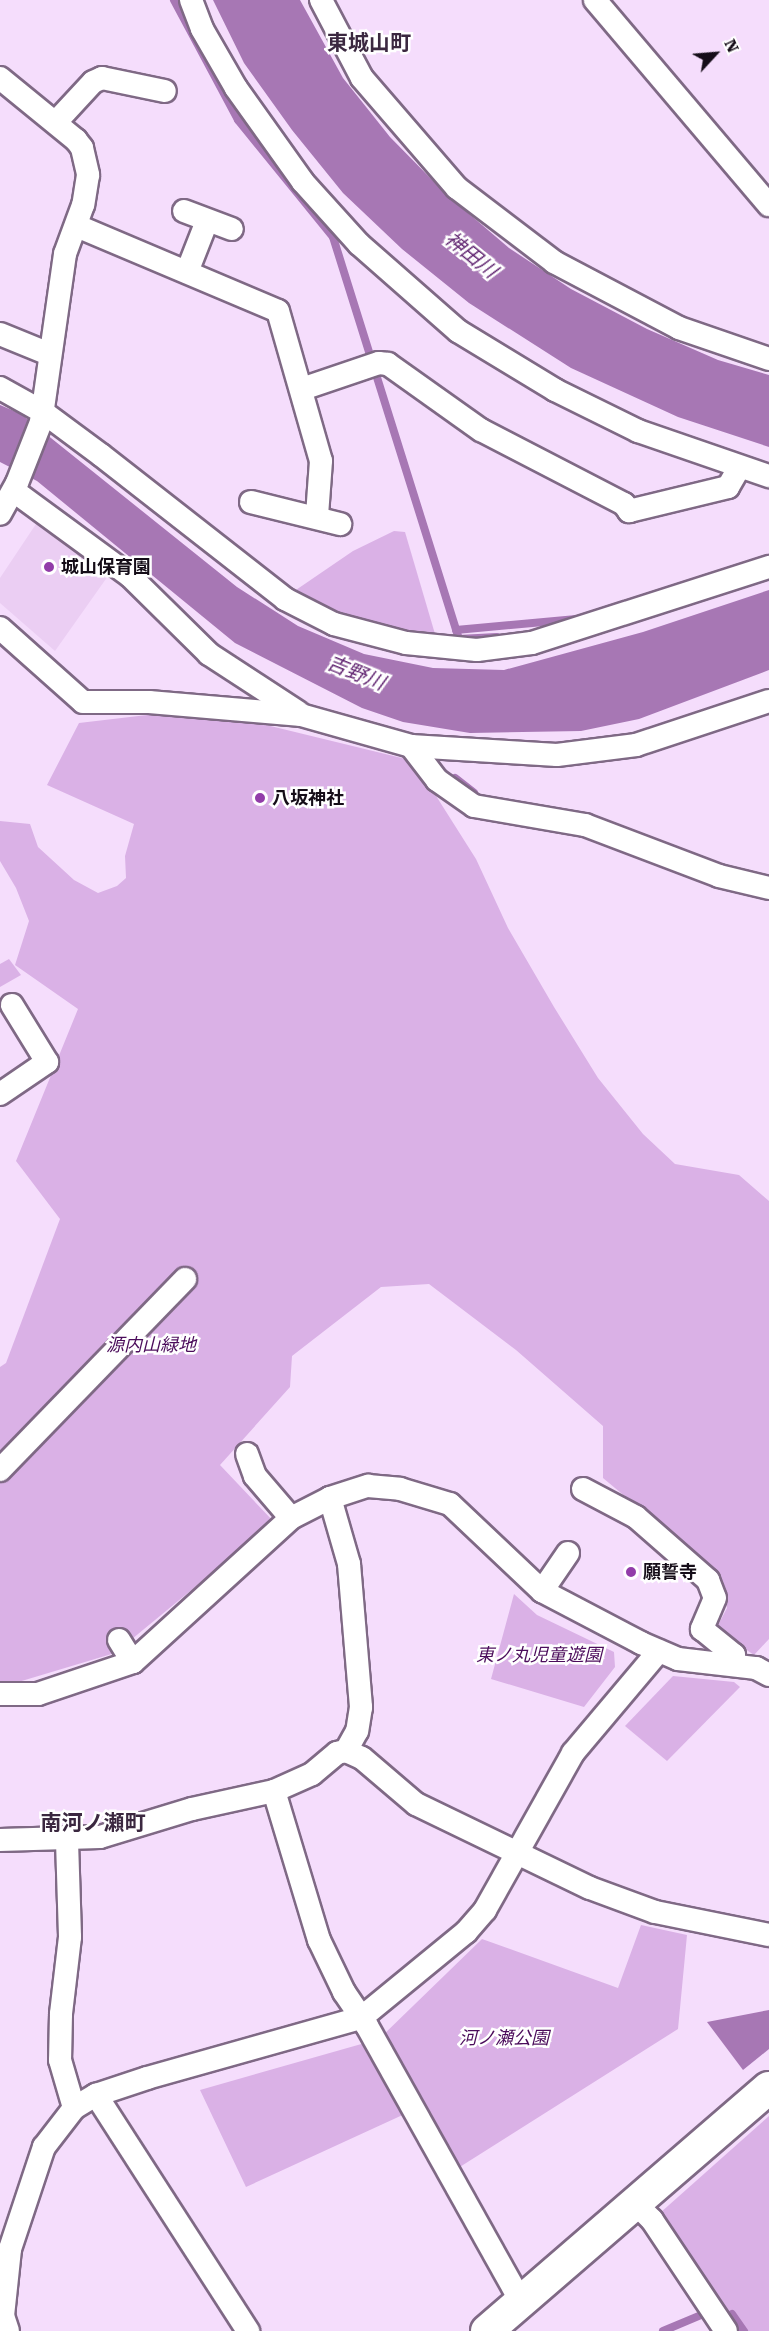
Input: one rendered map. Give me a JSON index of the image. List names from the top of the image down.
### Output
{
  "districts": ["東城山町", "南河ノ瀬町"],
  "water": ["神田川", "吉野川"],
  "parks": ["源内山緑地", "東ノ丸児童遊園", "河ノ瀬公園"],
  "places": ["城山保育園", "八坂神社", "願誓寺"],
  "north": "top right"
}
